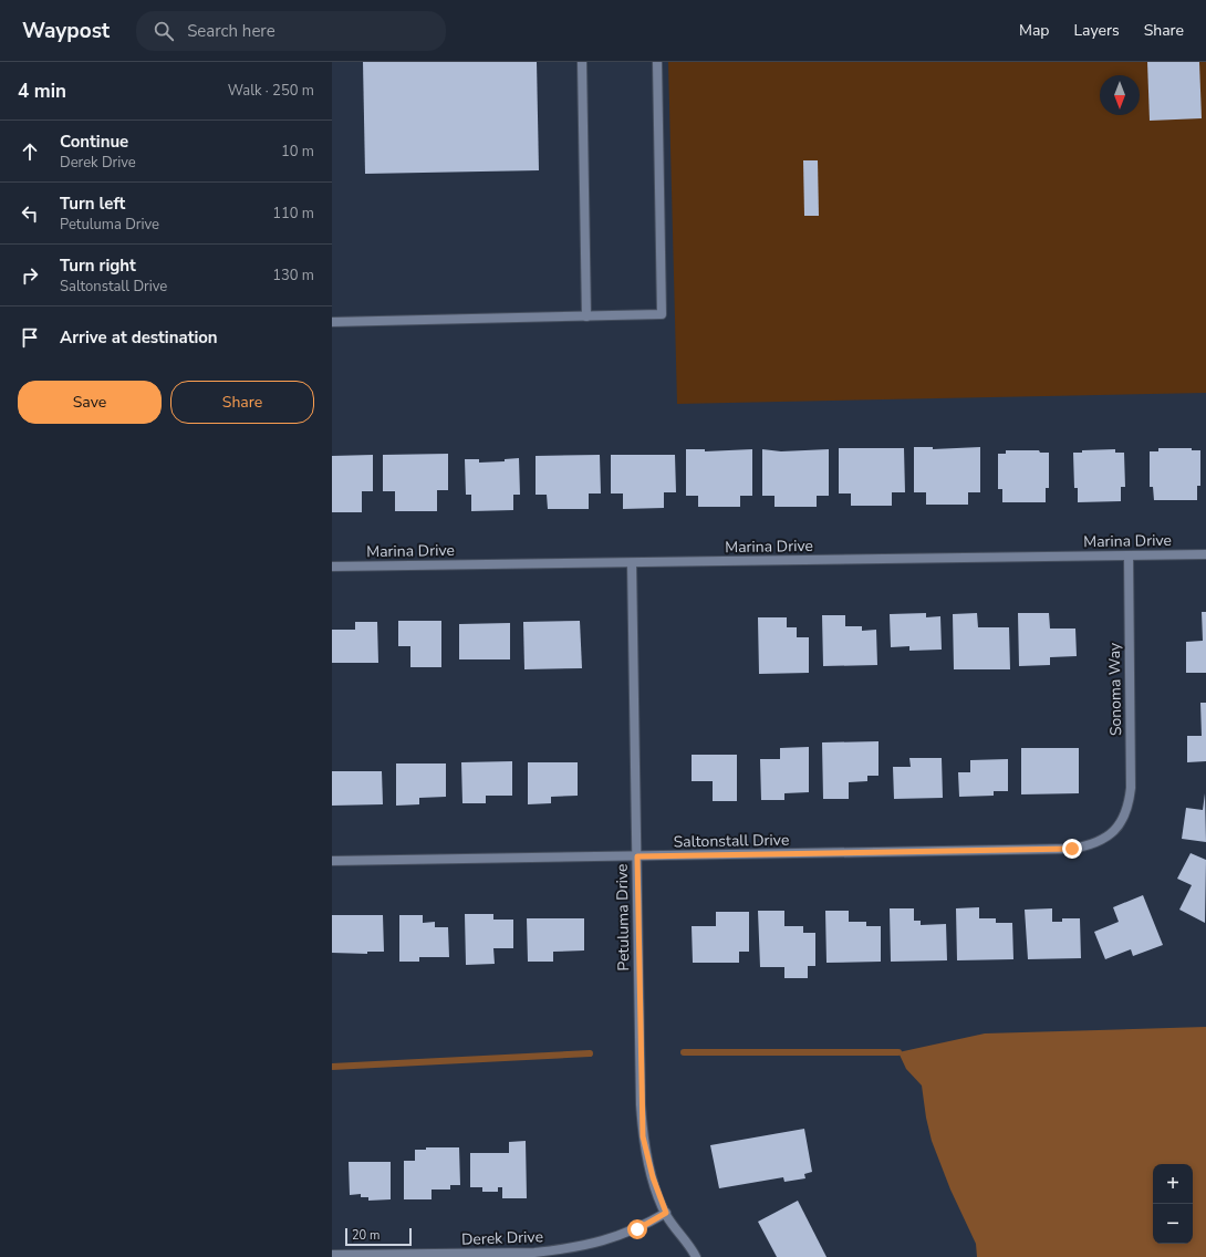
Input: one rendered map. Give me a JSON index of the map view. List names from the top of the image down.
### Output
{
  "streets": {
    "street": [
      "Marina Drive",
      "Sonoma Way",
      "Saltonstall Drive",
      "Petuluma Drive",
      "Derek Drive"
    ]
  },
  "crossings": [
    ["Marina Drive", "Sonoma Way"],
    ["Marina Drive", "Petuluma Drive"],
    ["Sonoma Way", "Saltonstall Drive"],
    ["Saltonstall Drive", "Petuluma Drive"],
    ["Petuluma Drive", "Derek Drive"]
  ],
  "scale_bar": "20 m",
  "north": "bottom",
  "page": {
    "header": "Waypost",
    "search": "Search here",
    "nav": ["Map", "Layers", "Share"],
    "heading": ["4 min", "Walk · 250 m"],
    "list": [
      ["Continue", "Derek Drive", "10 m"],
      ["Turn left", "Petuluma Drive", "110 m"],
      ["Turn right", "Saltonstall Drive", "130 m"],
      "Arrive at destination"
    ],
    "buttons": ["Save", "Share"],
    "map_buttons": ["+", "−"],
    "scale": "20 m"
  }
}
